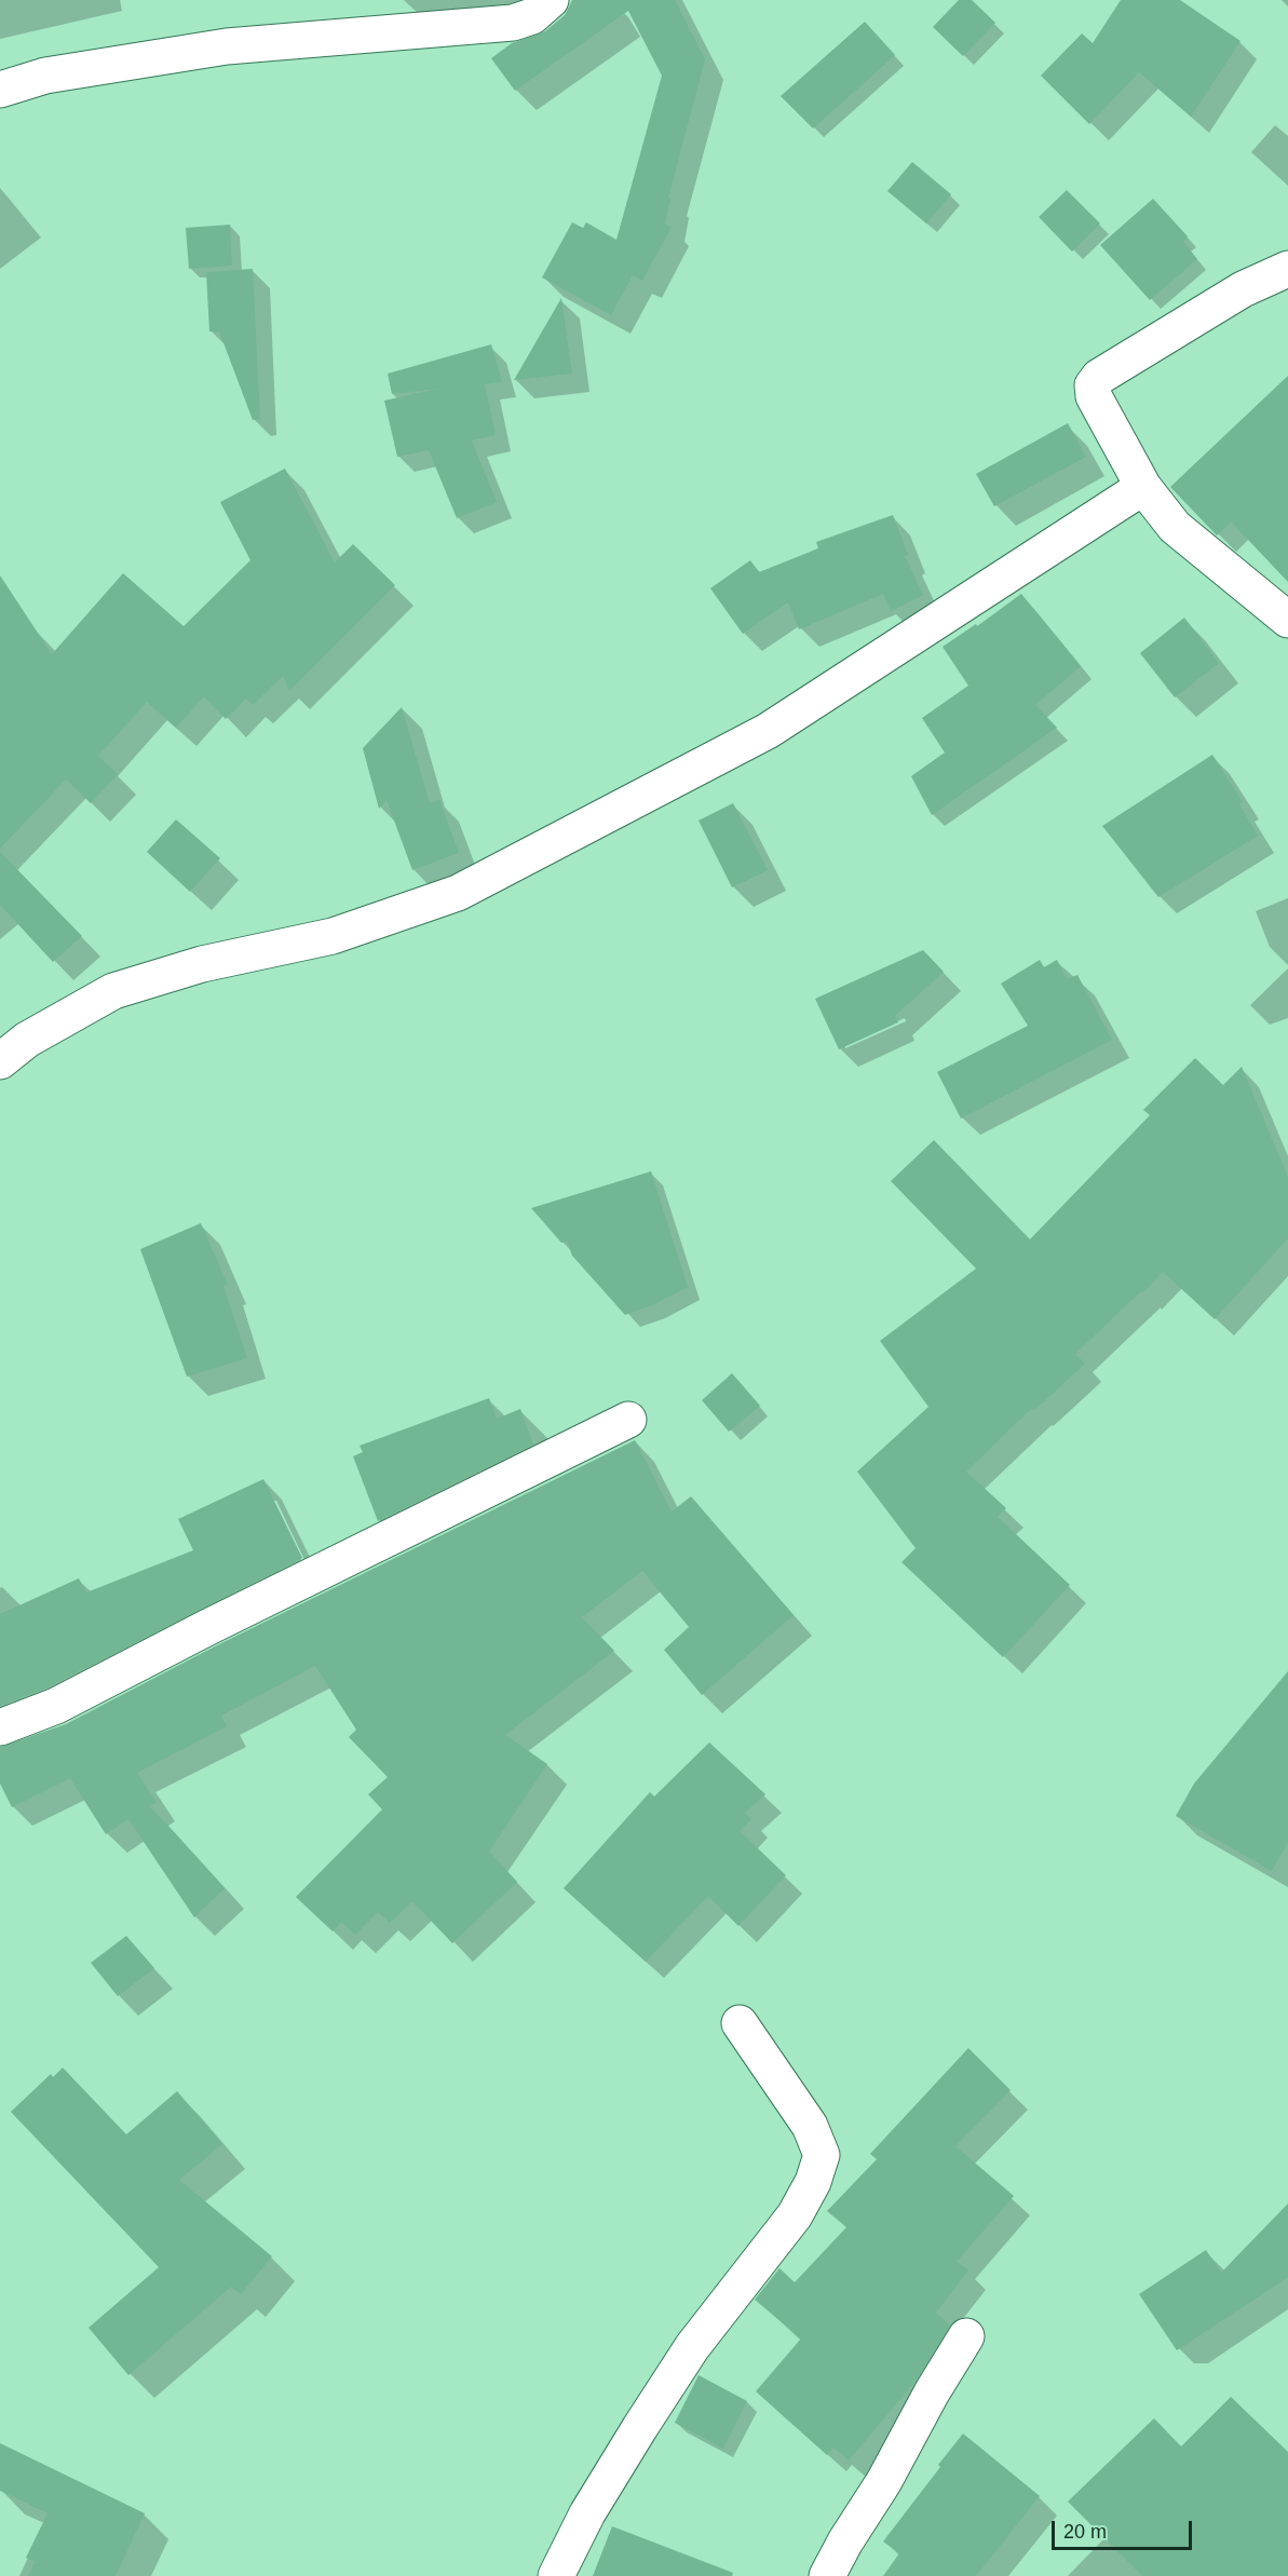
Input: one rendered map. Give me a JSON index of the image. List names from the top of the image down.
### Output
{
  "scale_bar": "20 m"
}
